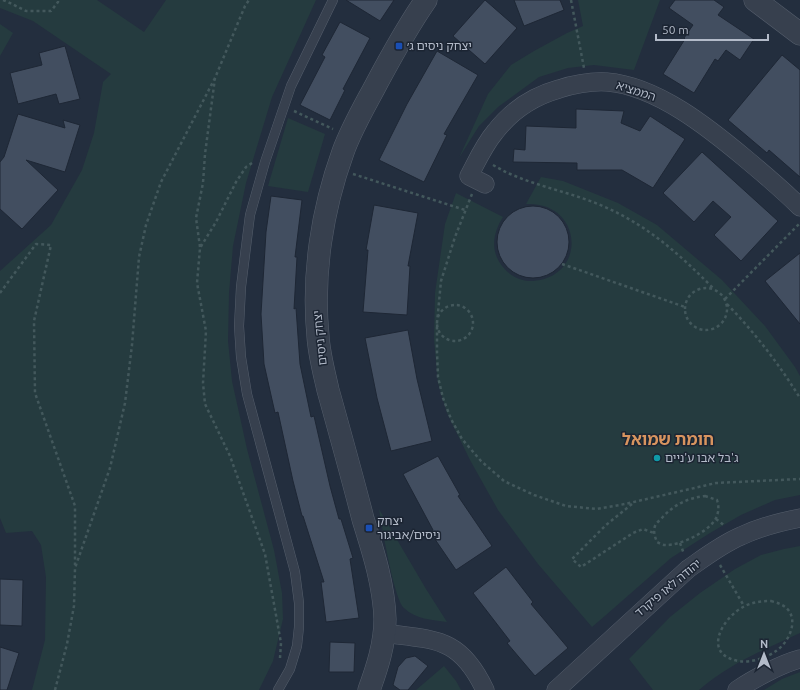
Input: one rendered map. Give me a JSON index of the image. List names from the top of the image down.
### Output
{
  "streets": {
    "street": ["הממציא", "יצחק ניסים", "יהודה לאו פיקרד"]
  },
  "districts": ["חומת שמואל"],
  "places": {
    "transit": ["יצחק ניסים ג׳", "יצחק ניסים/אביגור"],
    "other": ["ג'בל אבו ע'ניים"]
  },
  "scale_bar": "50 m",
  "north": "top"
}
